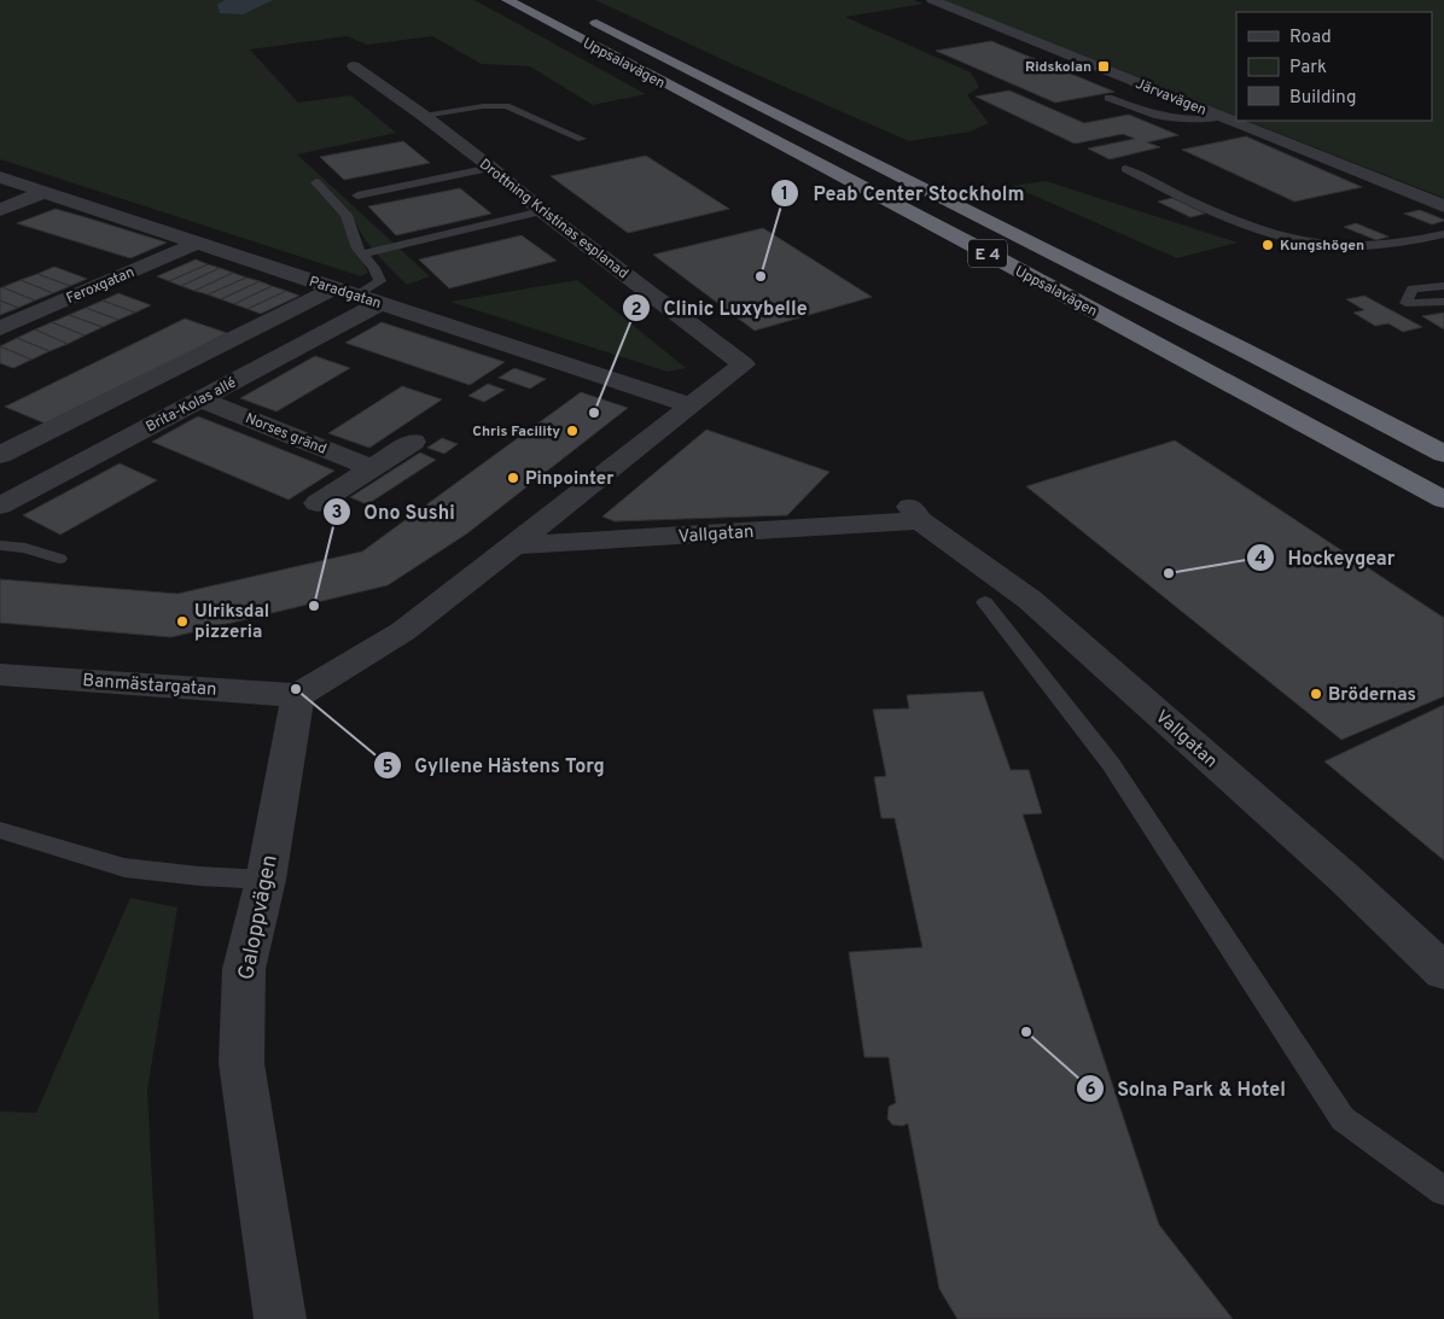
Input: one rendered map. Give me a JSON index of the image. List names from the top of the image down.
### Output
{
  "streets": {
    "highway": ["Uppsalavägen", "E 4"],
    "street": [
      "Järvavägen",
      "Drottning Kristinas esplanad",
      "Feroxgatan",
      "Paradgatan",
      "Brita-Kolas allé",
      "Norses gränd",
      "Vallgatan",
      "Banmästargatan",
      "Galoppvägen"
    ]
  },
  "crossings": [
    ["Uppsalavägen", "E 4"],
    ["Drottning Kristinas esplanad", "Paradgatan"],
    ["Drottning Kristinas esplanad", "Vallgatan"],
    ["Drottning Kristinas esplanad", "Banmästargatan"],
    ["Drottning Kristinas esplanad", "Galoppvägen"],
    ["Feroxgatan", "Paradgatan"],
    ["Paradgatan", "Brita-Kolas allé"],
    ["Brita-Kolas allé", "Norses gränd"],
    ["Banmästargatan", "Galoppvägen"]
  ],
  "places": {
    "transit": ["Ridskolan"],
    "other": [
      "Kungshögen",
      "Peab Center Stockholm",
      "Clinic Luxybelle",
      "Chris Facility",
      "Pinpointer",
      "Hockeygear",
      "Ono Sushi",
      "Ulriksdal pizzeria",
      "Gyllene Hästens Torg",
      "Brödernas",
      "Solna Park & Hotel"
    ]
  },
  "legend": ["Road", "Park", "Building"]
}
